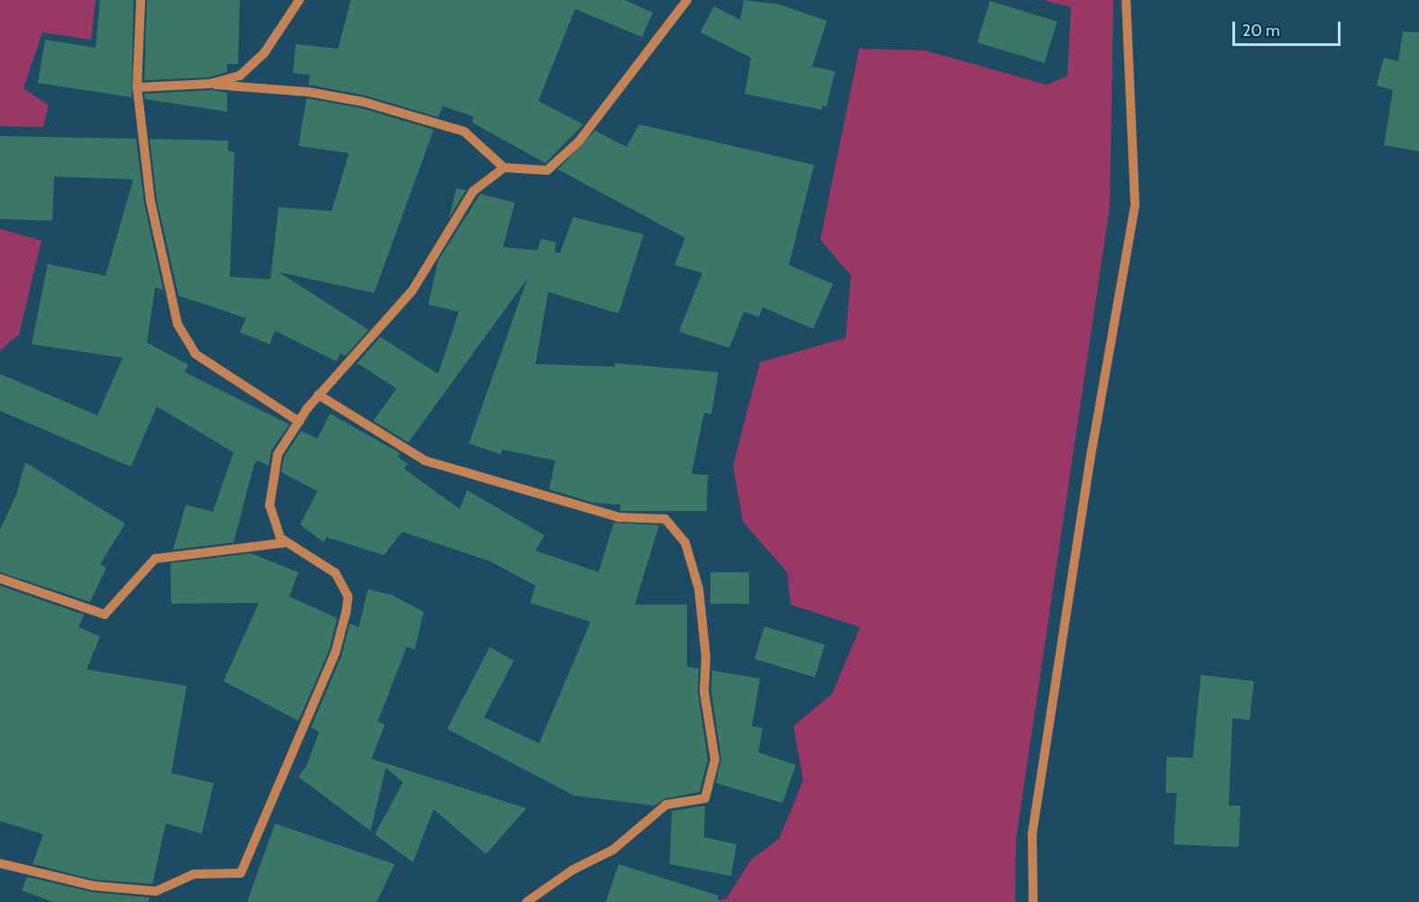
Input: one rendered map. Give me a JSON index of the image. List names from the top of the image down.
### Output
{
  "scale_bar": "20 m"
}
